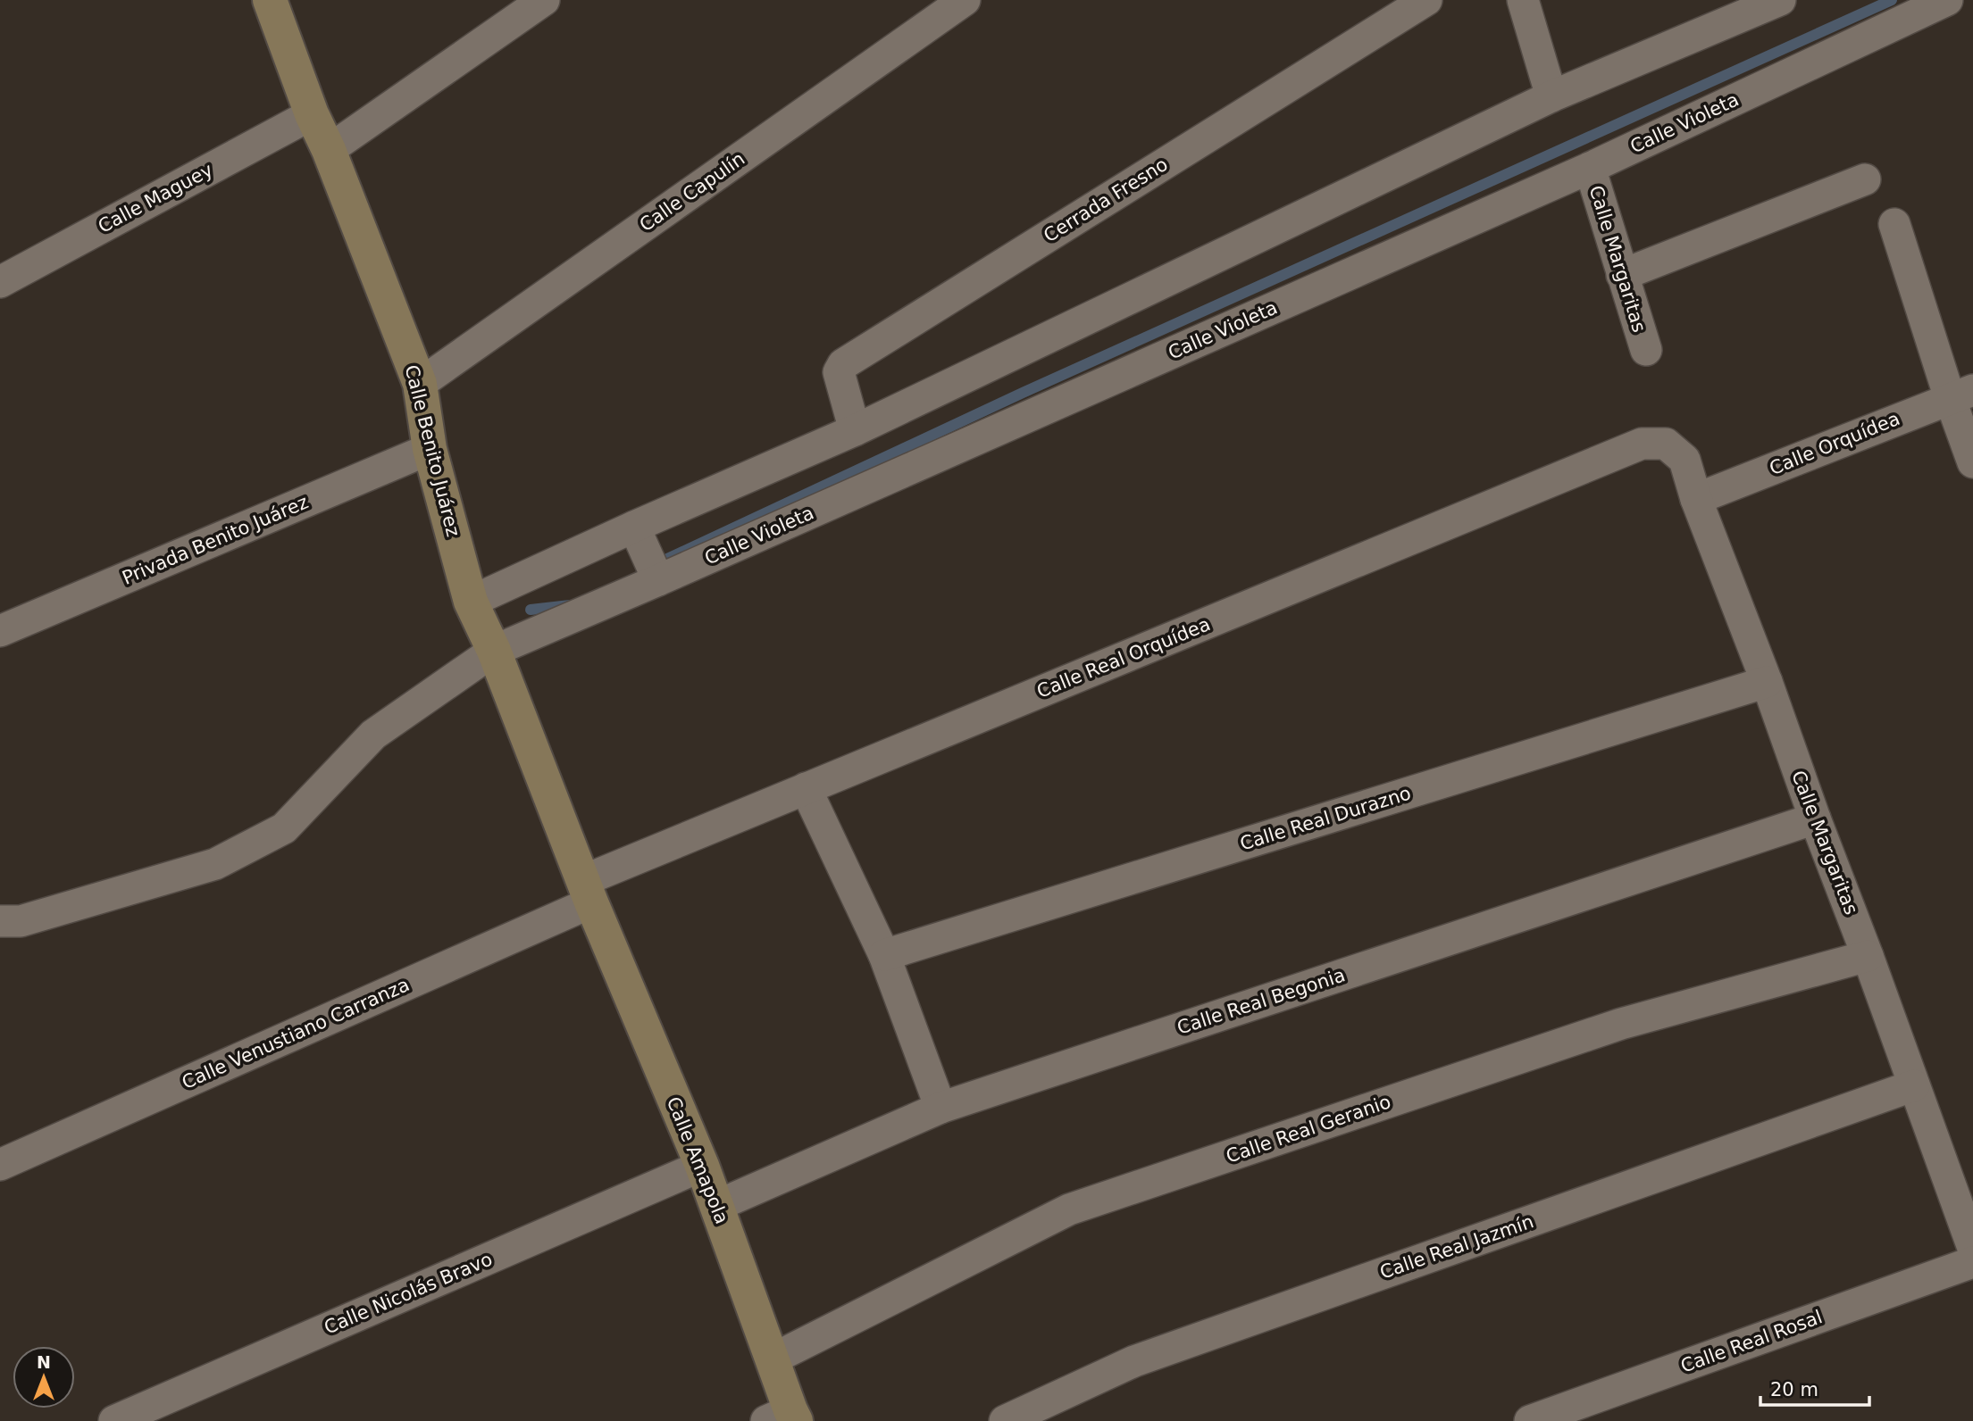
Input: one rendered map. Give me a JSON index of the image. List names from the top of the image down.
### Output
{
  "streets": {
    "street": [
      "Calle Violeta",
      "Calle Capulín",
      "Calle Maguey",
      "Cerrada Fresno",
      "Calle Margaritas",
      "Calle Orquídea",
      "Calle Benito Juárez",
      "Privada Benito Juárez",
      "Calle Real Orquídea",
      "Calle Real Durazno",
      "Calle Real Begonia",
      "Calle Venustiano Carranza",
      "Calle Real Geranio",
      "Calle Amapola",
      "Calle Real Jazmín",
      "Calle Nicolás Bravo",
      "Calle Real Rosal"
    ]
  },
  "crossings": [
    ["Calle Violeta", "Calle Margaritas"],
    ["Calle Violeta", "Calle Benito Juárez"],
    ["Calle Capulín", "Calle Benito Juárez"],
    ["Calle Maguey", "Calle Benito Juárez"],
    ["Calle Margaritas", "Calle Orquídea"],
    ["Calle Margaritas", "Calle Real Orquídea"],
    ["Calle Margaritas", "Calle Real Durazno"],
    ["Calle Margaritas", "Calle Real Begonia"],
    ["Calle Margaritas", "Calle Real Geranio"],
    ["Calle Margaritas", "Calle Real Jazmín"],
    ["Calle Benito Juárez", "Privada Benito Juárez"],
    ["Calle Benito Juárez", "Calle Real Orquídea"],
    ["Calle Benito Juárez", "Calle Venustiano Carranza"],
    ["Calle Benito Juárez", "Calle Amapola"],
    ["Calle Real Orquídea", "Calle Venustiano Carranza"],
    ["Calle Real Orquídea", "Calle Amapola"],
    ["Calle Real Begonia", "Calle Amapola"],
    ["Calle Venustiano Carranza", "Calle Amapola"],
    ["Calle Real Geranio", "Calle Amapola"],
    ["Calle Amapola", "Calle Nicolás Bravo"]
  ],
  "scale_bar": "20 m",
  "north": "top"
}
